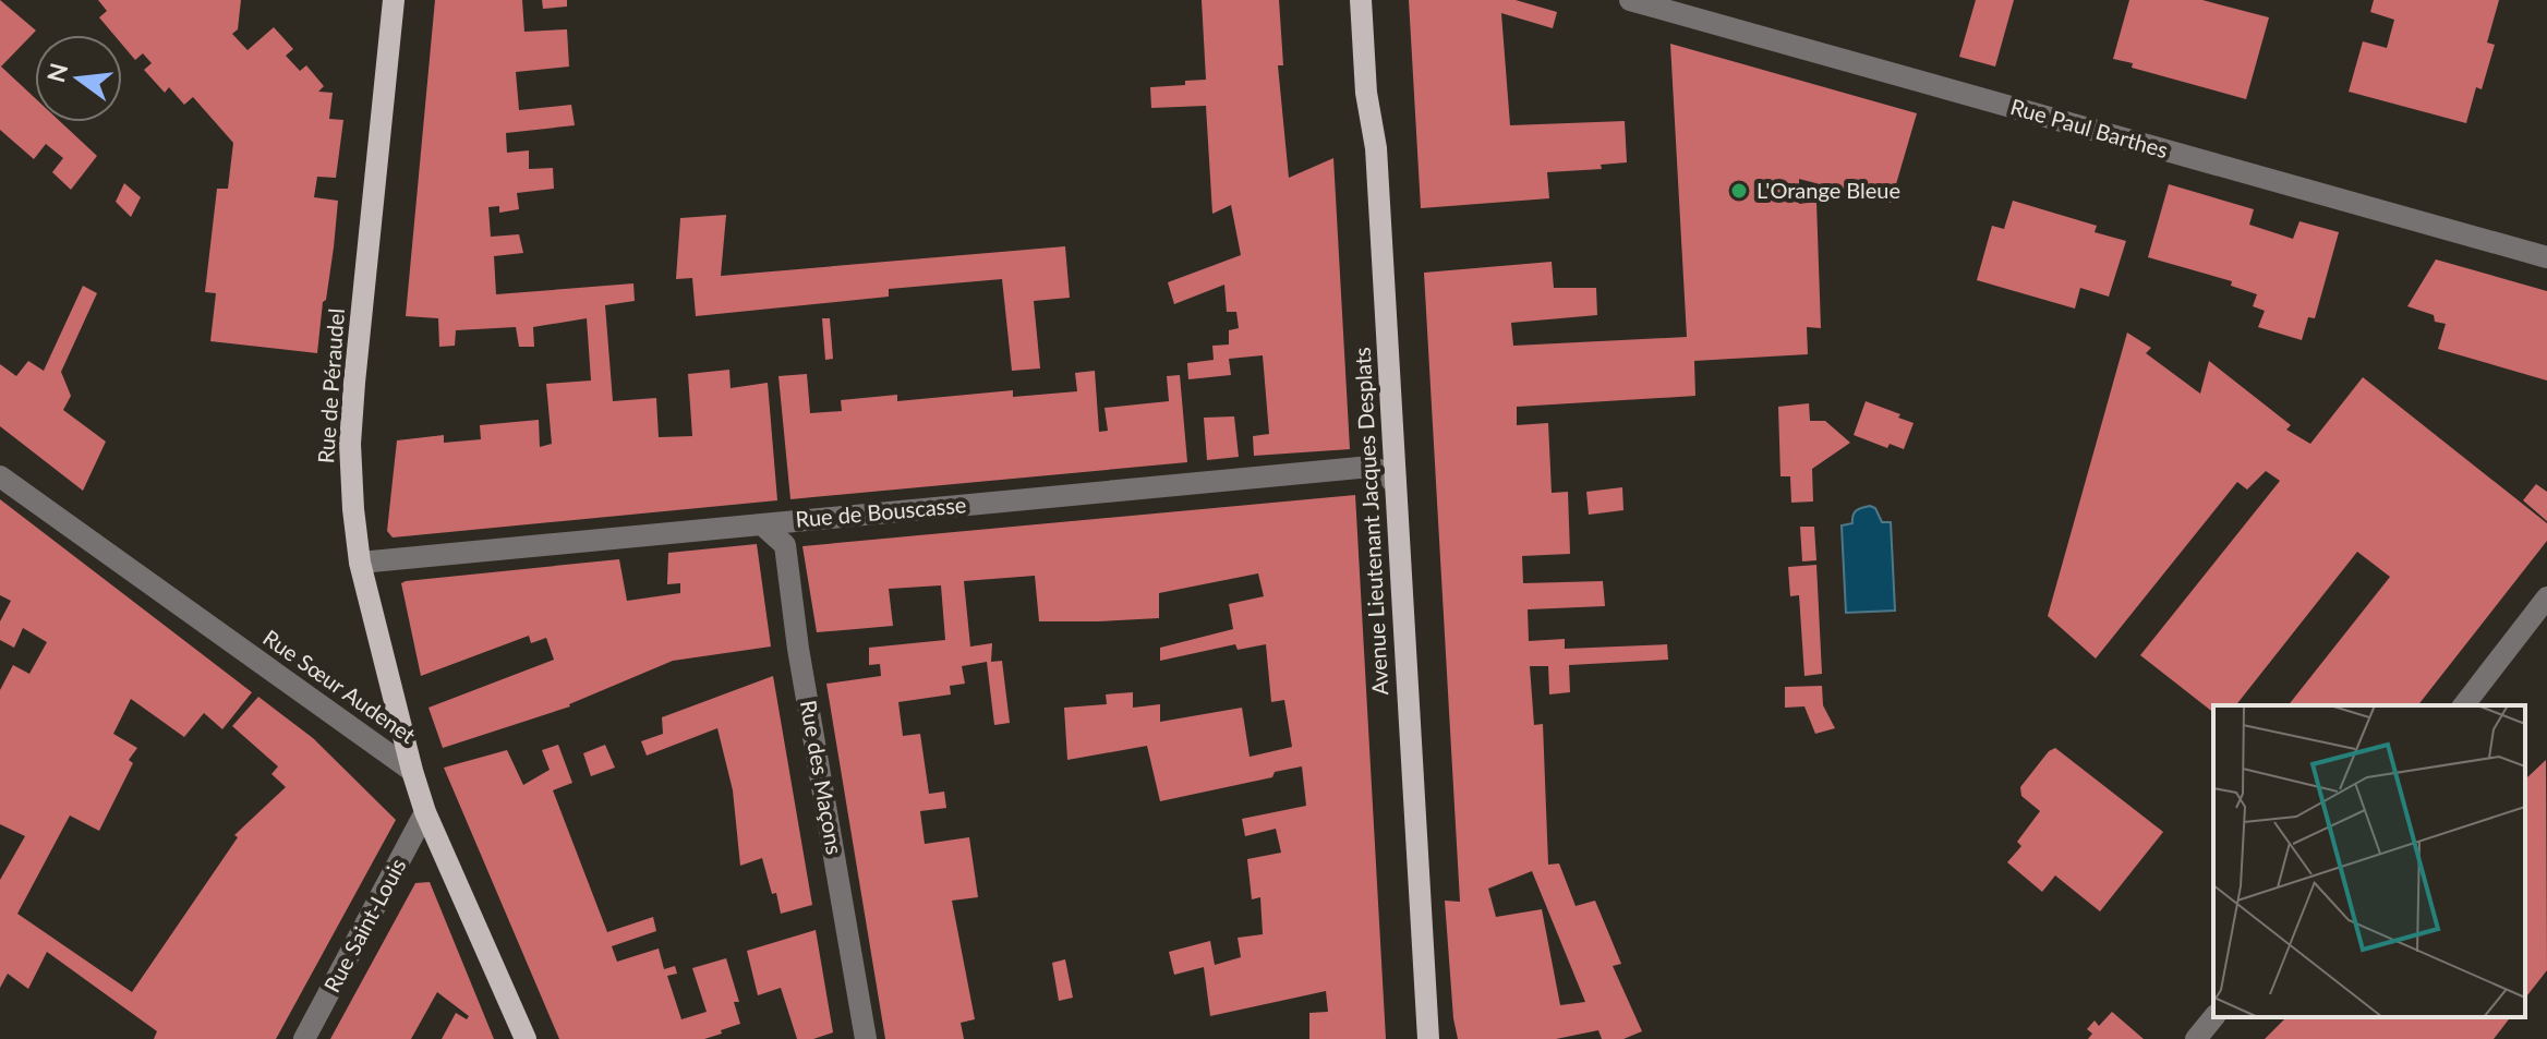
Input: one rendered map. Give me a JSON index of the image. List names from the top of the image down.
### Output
{
  "streets": {
    "main road": ["Rue de Péraudel", "Avenue Lieutenant Jacques Desplats", "Rue Sœur Audenet"],
    "street": [
      "Rue Paul Barthes",
      "Rue de Bouscasse",
      "Rue des Maçons",
      "Rue Saint-Louis"
    ]
  },
  "crossings": [
    ["Rue de Péraudel", "Rue de Bouscasse"],
    ["Rue de Péraudel", "Rue Sœur Audenet"],
    ["Rue de Bouscasse", "Avenue Lieutenant Jacques Desplats"],
    ["Rue de Bouscasse", "Rue des Maçons"],
    ["Rue Sœur Audenet", "Rue Saint-Louis"]
  ],
  "places": ["L'Orange Bleue"],
  "north": "left"
}
